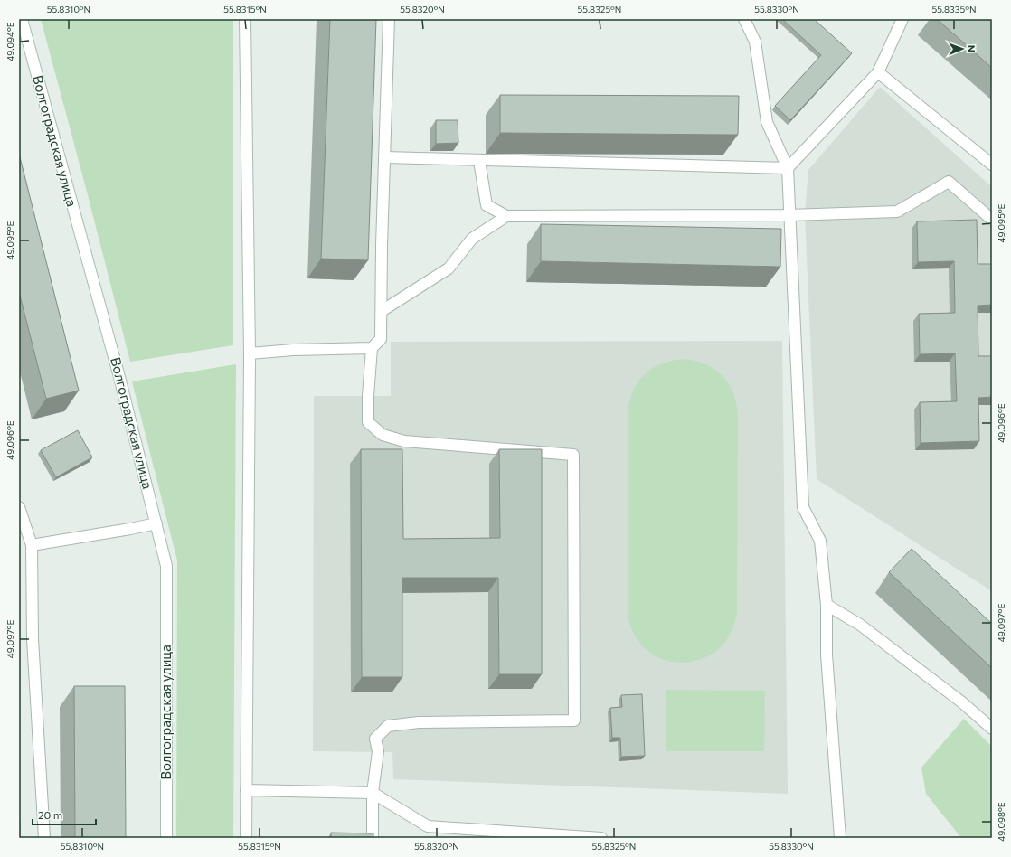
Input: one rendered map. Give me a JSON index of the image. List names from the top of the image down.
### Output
{
  "streets": {
    "main road": ["Волгоградская улица"]
  },
  "scale_bar": "20 m",
  "north": "right",
  "coordinates": [
    "55.8310°N",
    "55.8315°N",
    "55.8320°N",
    "55.8325°N",
    "55.8330°N",
    "55.8335°N",
    "49.094°E",
    "49.095°E",
    "49.096°E",
    "49.097°E",
    "49.098°E"
  ]
}
